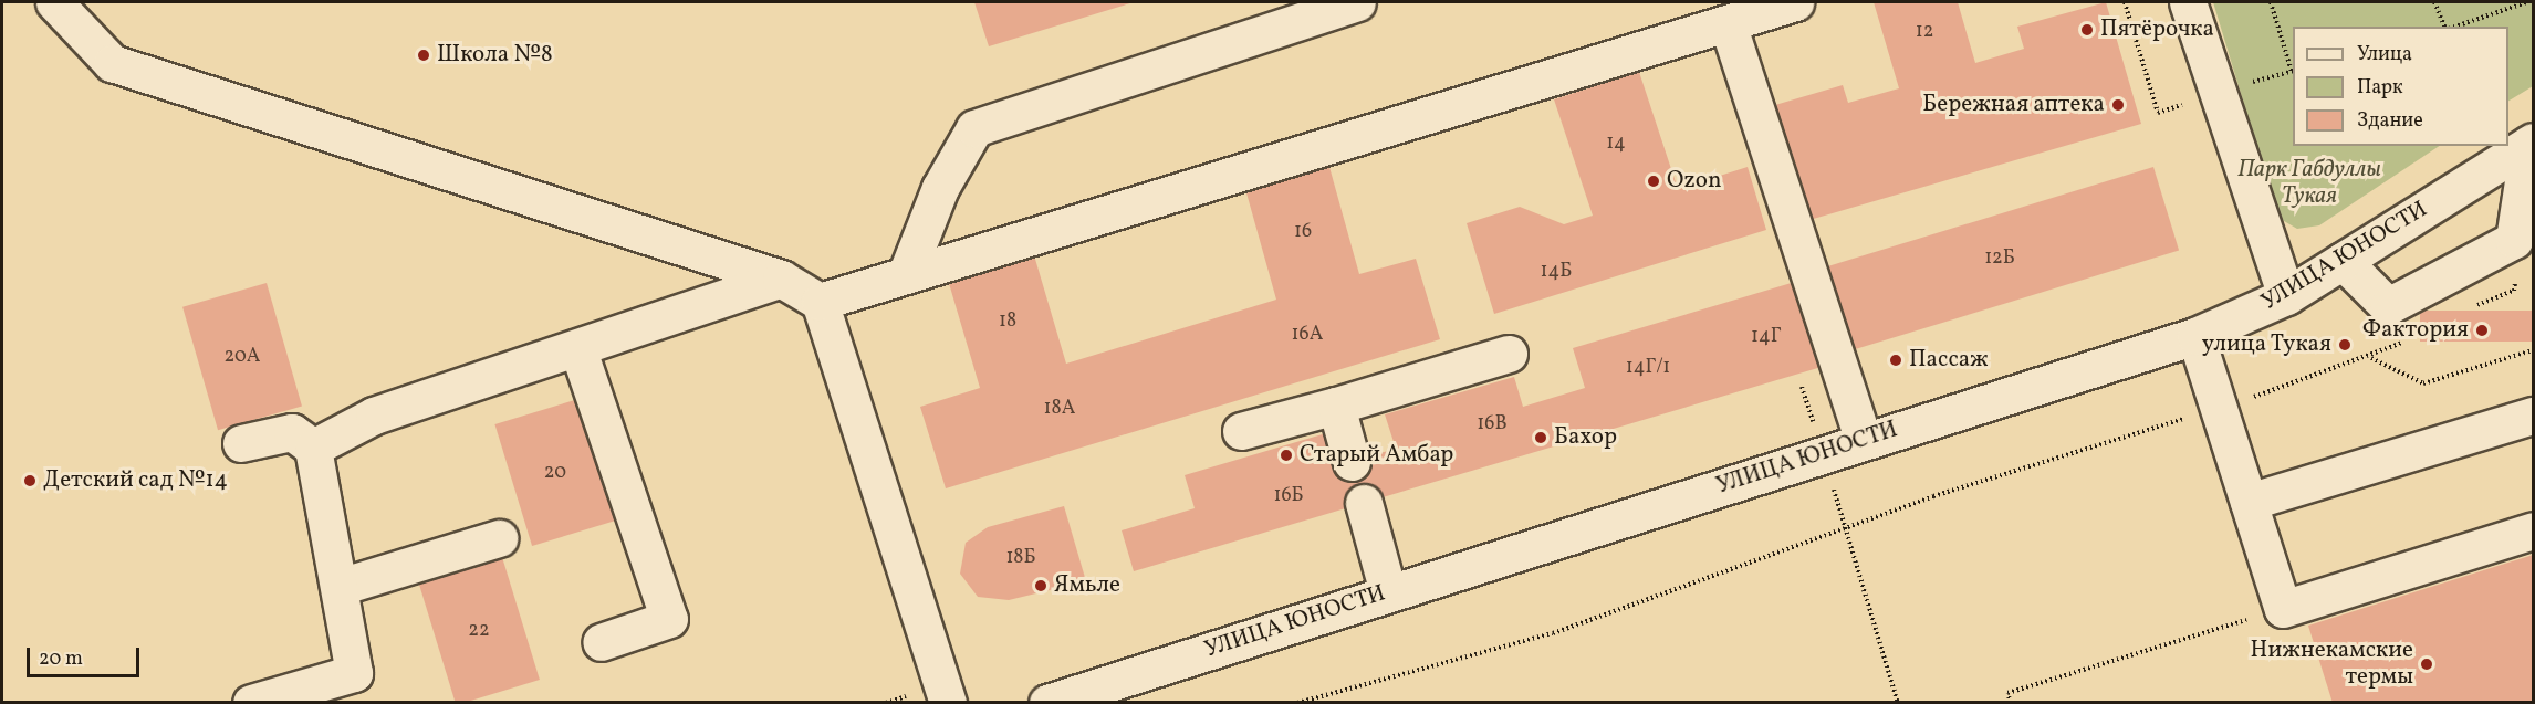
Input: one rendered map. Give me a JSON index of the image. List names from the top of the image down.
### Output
{
  "streets": {
    "street": ["УЛИЦА ЮНОСТИ"]
  },
  "parks": ["Парк Габдуллы Тукая"],
  "places": [
    "Пятёрочка",
    "Школа №8",
    "Бережная аптека",
    "Ozon",
    "Фактория",
    "улица Тукая",
    "Пассаж",
    "Бахор",
    "Старый Амбар",
    "Детский сад №14",
    "Ямьле",
    "Нижнекамские термы"
  ],
  "house_numbers": [
    "12",
    "14",
    "16",
    "12Б",
    "14Б",
    "18",
    "16А",
    "14Г",
    "20А",
    "14Г/1",
    "18А",
    "16В",
    "20",
    "16Б",
    "18Б",
    "22"
  ],
  "legend": ["Улица", "Парк", "Здание"],
  "scale_bar": "20 m"
}
